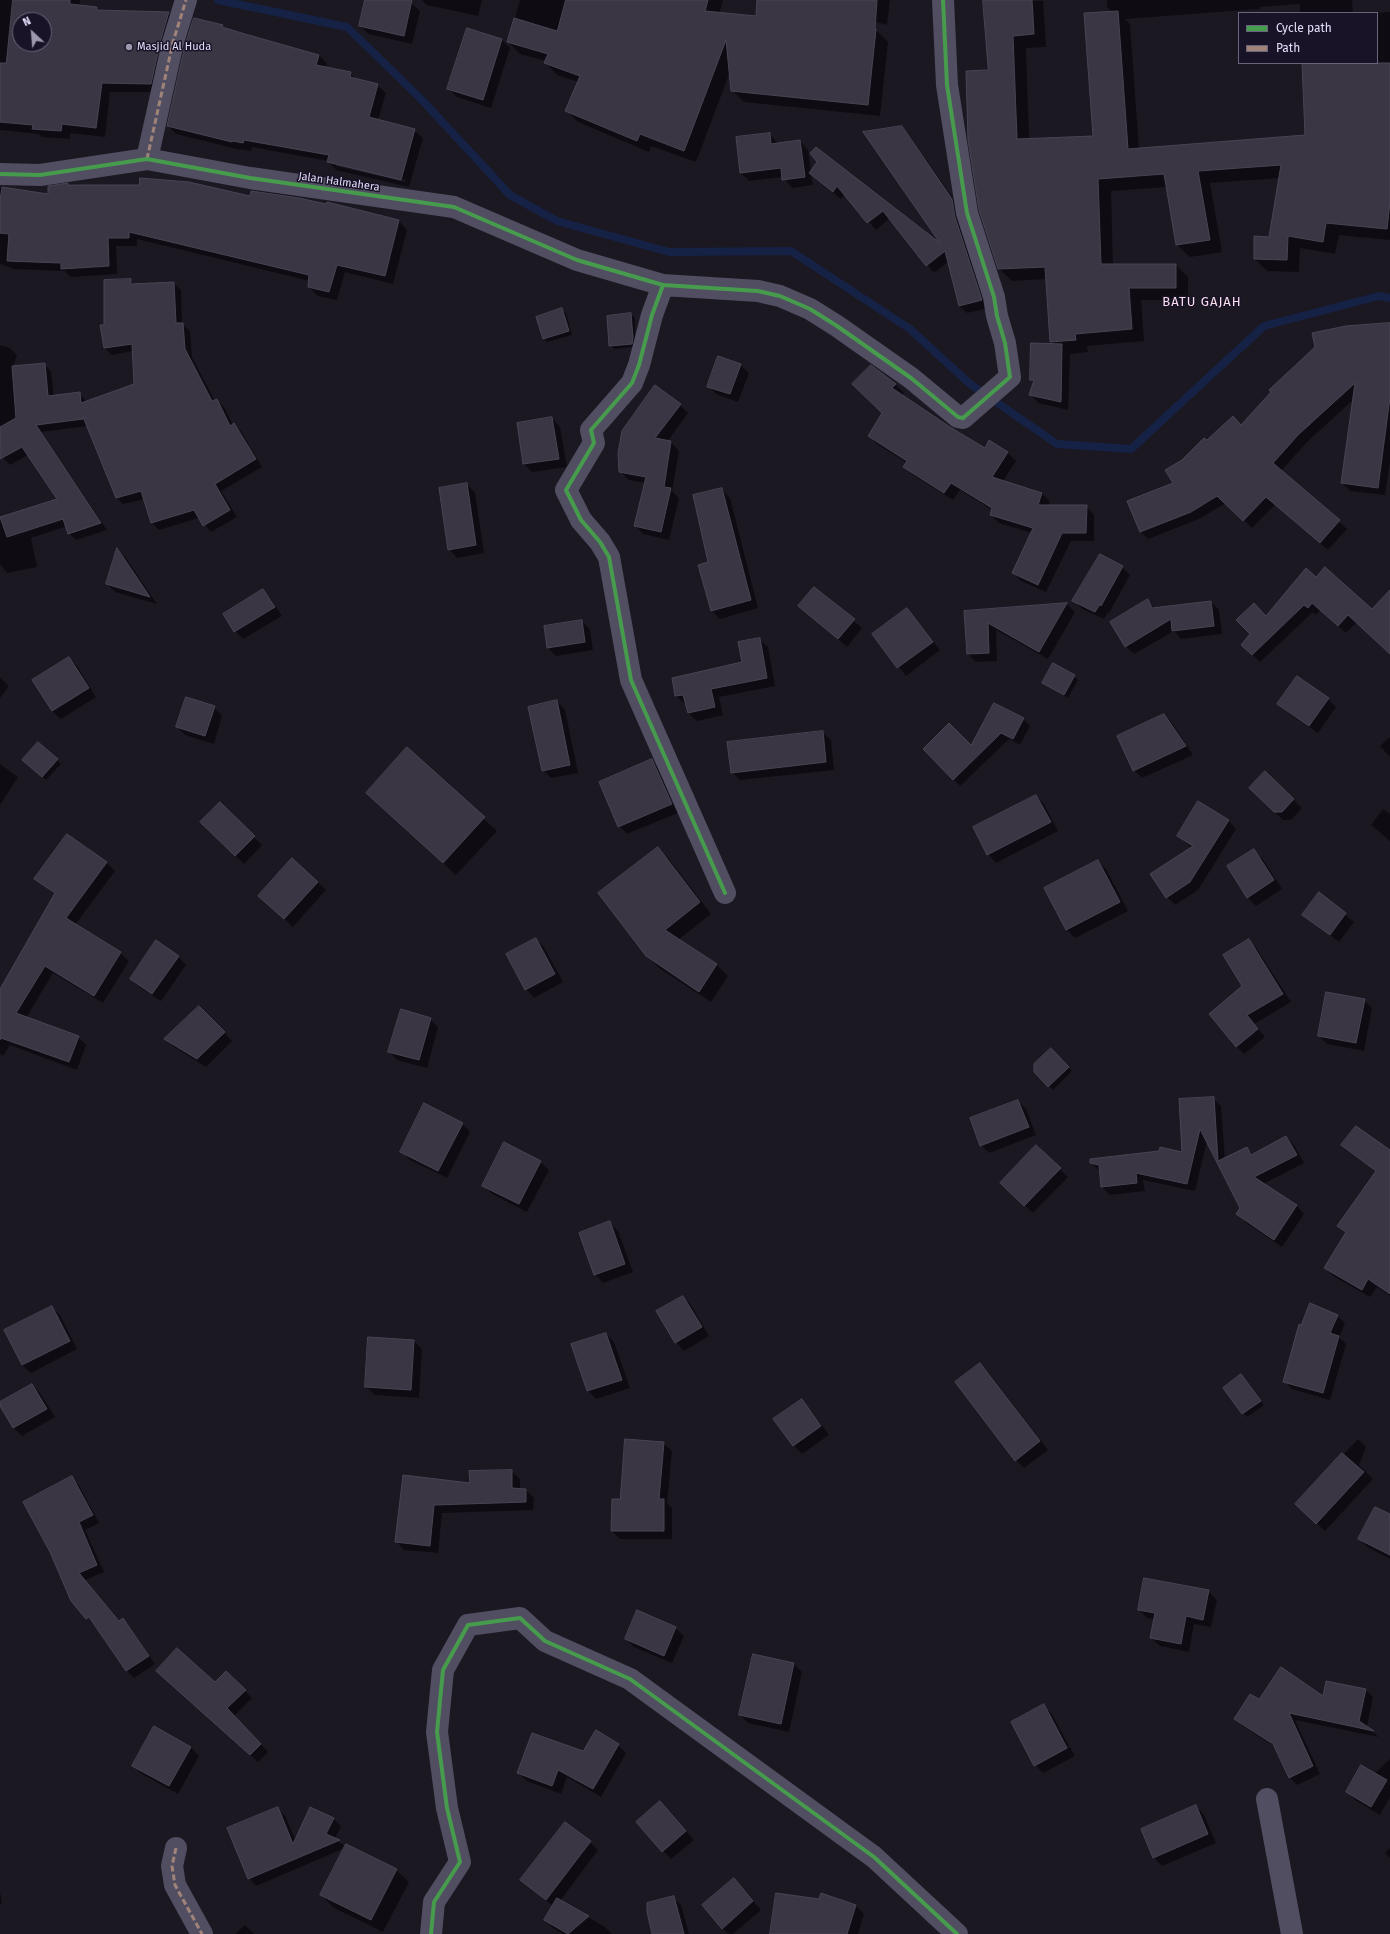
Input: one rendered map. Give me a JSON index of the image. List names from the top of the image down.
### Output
{
  "streets": {
    "street": ["Jalan Halmahera"]
  },
  "districts": ["BATU GAJAH"],
  "places": ["Masjid Al Huda"],
  "legend": ["Cycle path", "Path"],
  "north": "top left"
}
